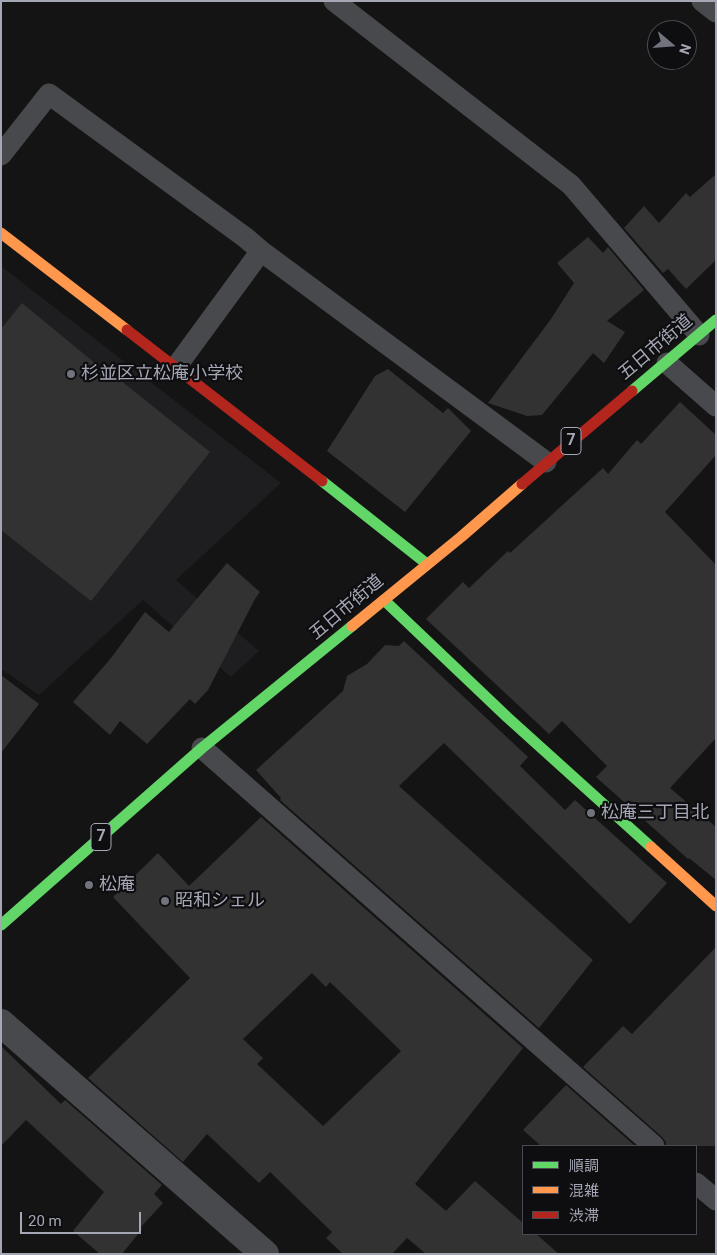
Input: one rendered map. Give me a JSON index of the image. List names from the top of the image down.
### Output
{
  "streets": {
    "street": ["五日市街道", "7"]
  },
  "places": [
    "杉並区立松庵小学校",
    "松庵三丁目北",
    "松庵",
    "昭和シェル"
  ],
  "legend": ["順調", "混雑", "渋滞"],
  "scale_bar": "20 m",
  "north": "right"
}
